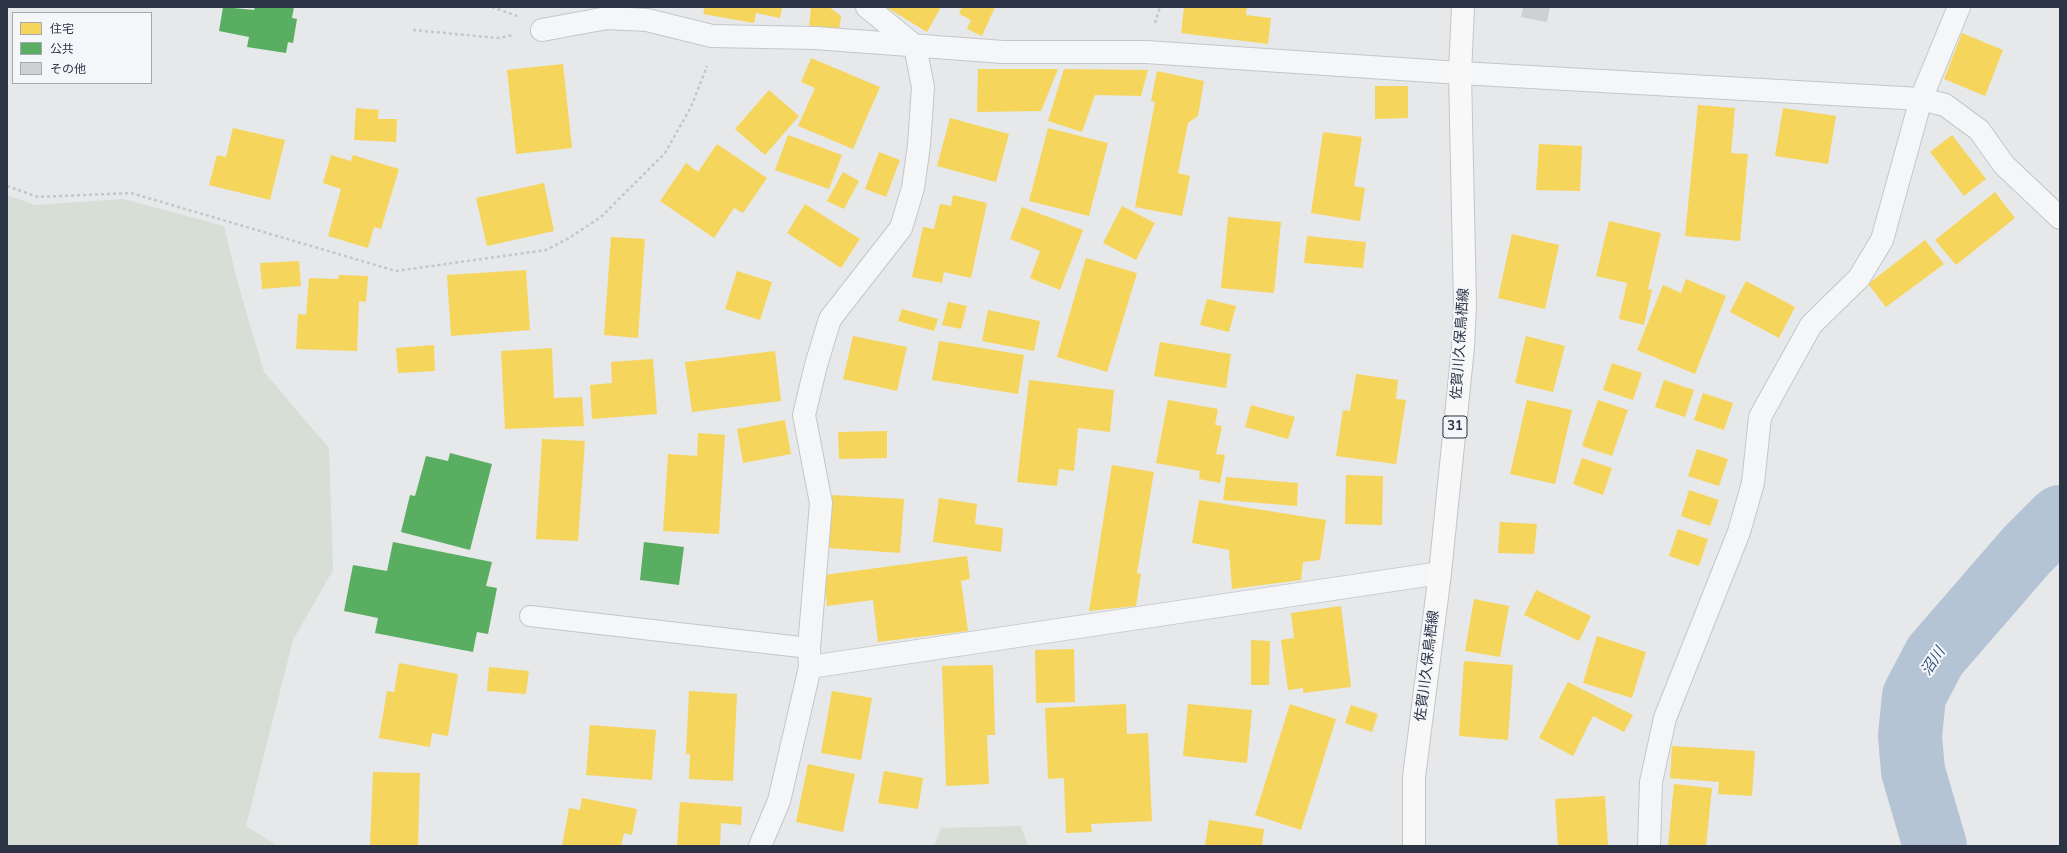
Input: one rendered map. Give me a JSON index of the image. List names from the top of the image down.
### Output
{
  "streets": {
    "main road": ["佐賀川久保鳥栖線", "31"]
  },
  "water": ["沼川"],
  "legend": ["住宅", "公共", "その他"]
}
